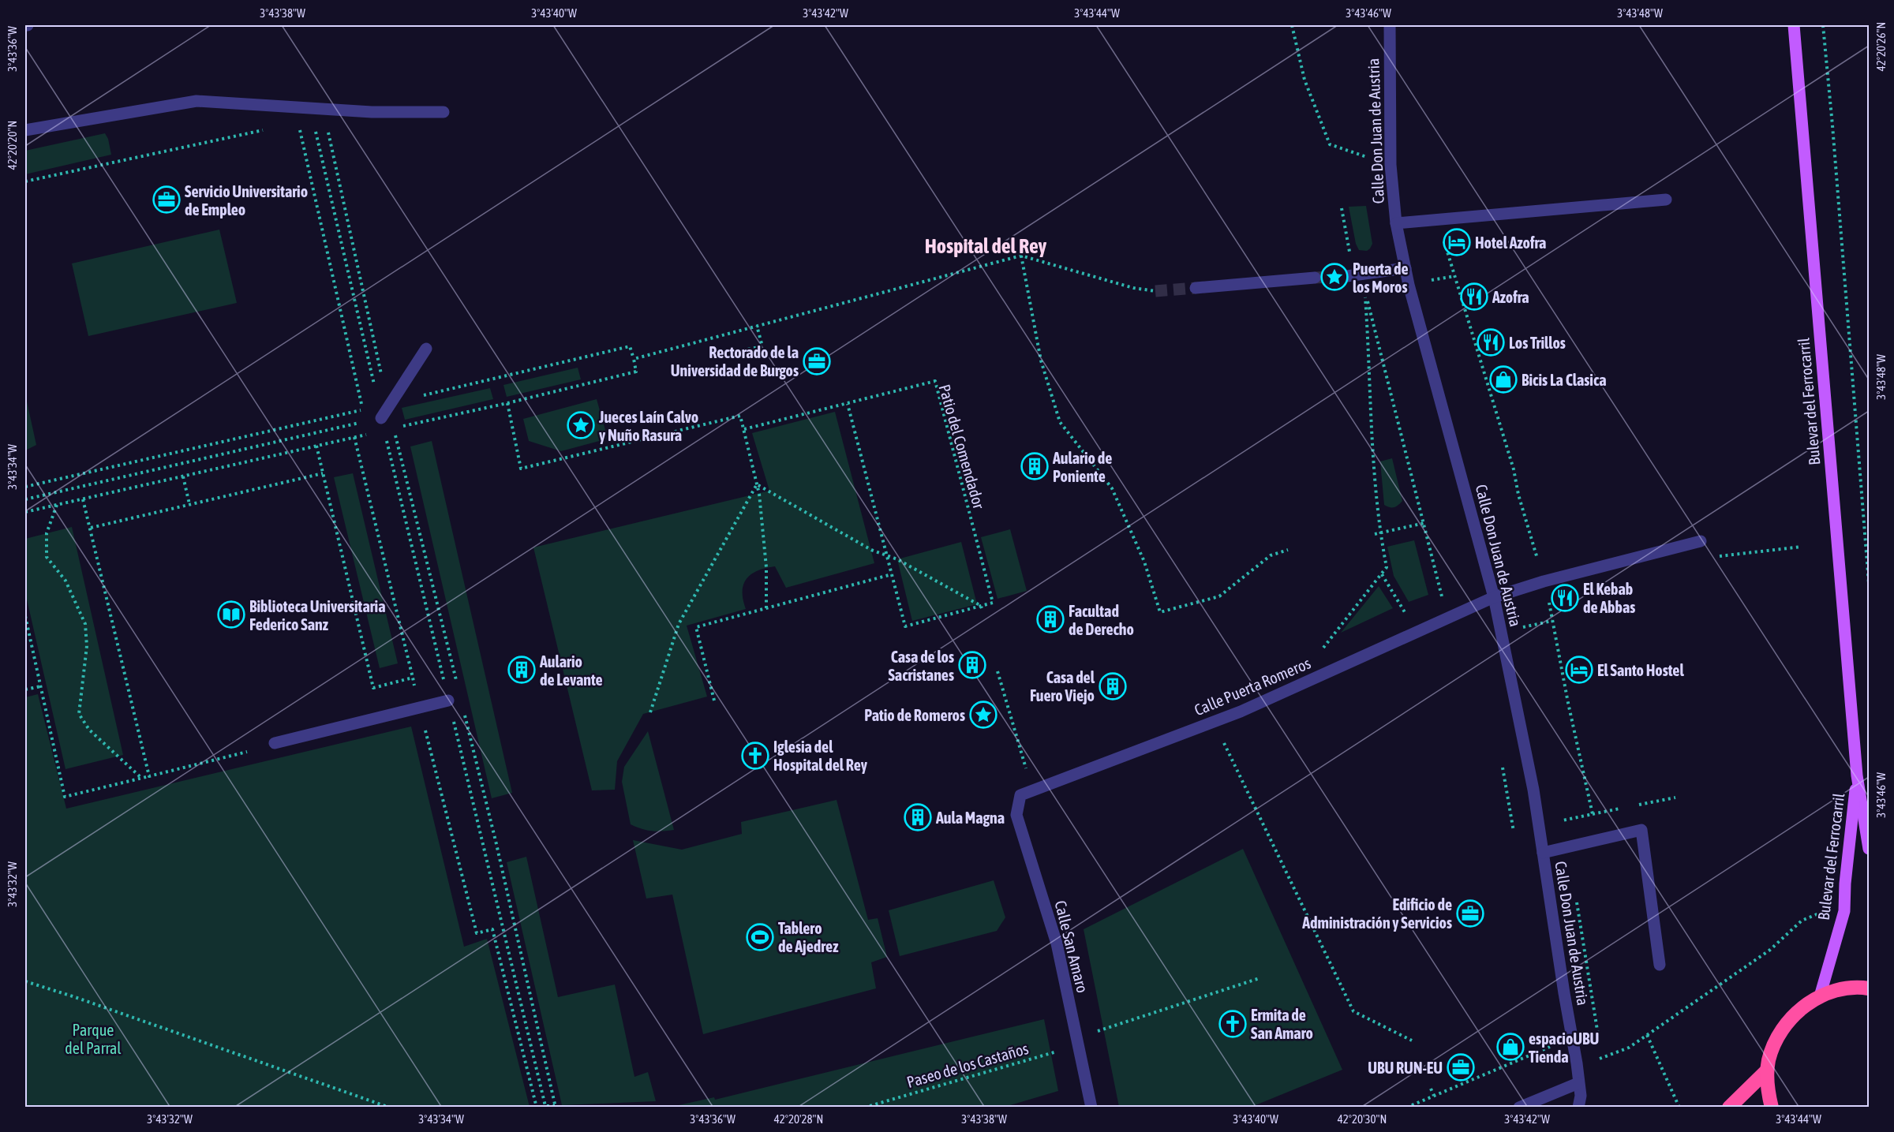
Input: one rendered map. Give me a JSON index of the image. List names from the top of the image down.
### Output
{
  "streets": {
    "main road": ["Bulevar del Ferrocarril"],
    "street": ["Calle Don Juan de Austria", "Calle Puerta Romeros", "Calle San Amaro"],
    "path": ["Patio del Comendador", "Paseo de los Castaños"]
  },
  "crossings": [
    ["Calle Don Juan de Austria", "Calle Puerta Romeros"],
    ["Calle Puerta Romeros", "Calle San Amaro"],
    ["Calle San Amaro", "Paseo de los Castaños"]
  ],
  "districts": ["Hospital del Rey"],
  "parks": ["Parque del Parral"],
  "places": {
    "office": [
      "Servicio Universitario de Empleo",
      "Rectorado de la Universidad de Burgos",
      "Edificio de Administración y Servicios",
      "UBU RUN-EU"
    ],
    "hotel": ["Hotel Azofra", "El Santo Hostel"],
    "place": ["Puerta de los Moros", "Jueces Laín Calvo y Nuño Rasura", "Patio de Romeros"],
    "restaurant": ["Azofra", "Los Trillos", "El Kebab de Abbas"],
    "shop": ["Bicis La Clasica", "espacioUBU Tienda"],
    "building": [
      "Aulario de Poniente",
      "Facultad de Derecho",
      "Casa de los Sacristanes",
      "Aulario de Levante",
      "Casa del Fuero Viejo",
      "Aula Magna"
    ],
    "library": ["Biblioteca Universitaria Federico Sanz"],
    "church": ["Iglesia del Hospital del Rey", "Ermita de San Amaro"],
    "sports": ["Tablero de Ajedrez"]
  },
  "coordinates": [
    "3°43'38\"W",
    "3°43'40\"W",
    "3°43'42\"W",
    "3°43'44\"W",
    "3°43'46\"W",
    "3°43'48\"W",
    "42°20'26\"N",
    "3°43'36\"W",
    "42°20'20\"N",
    "3°43'34\"W",
    "3°43'32\"W",
    "42°20'28\"N",
    "42°20'30\"N"
  ]
}
